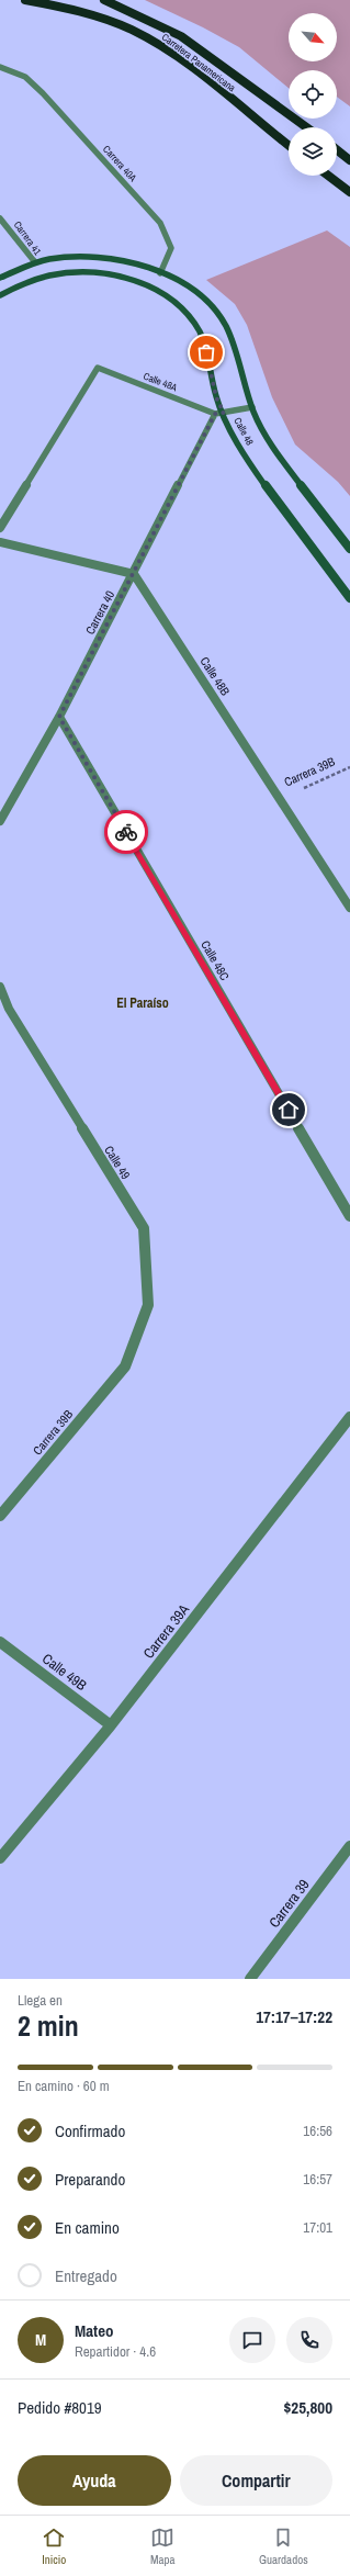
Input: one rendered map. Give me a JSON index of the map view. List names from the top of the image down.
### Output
{
  "streets": {
    "highway": ["Carretera Panamericana"],
    "main road": ["Carrera 41", "Calle 48"],
    "street": [
      "Carrera 40A",
      "Calle 48A",
      "Carrera 40",
      "Calle 48B",
      "Carrera 39B",
      "Calle 48C",
      "Calle 49",
      "Carrera 39A",
      "Calle 49B",
      "Carrera 39"
    ]
  },
  "crossings": [
    ["Carrera 40A", "Calle 48"],
    ["Carrera 41", "Calle 48"],
    ["Calle 48A", "Calle 48"],
    ["Calle 48A", "Carrera 40"],
    ["Calle 48", "Carrera 40"],
    ["Carrera 40", "Calle 48B"],
    ["Carrera 40", "Calle 48C"],
    ["Calle 48B", "Carrera 39B"],
    ["Carrera 39B", "Calle 49"],
    ["Carrera 39A", "Calle 49B"]
  ],
  "districts": ["El Paraíso"],
  "north": "bottom right",
  "page": {
    "heading": ["2 min", "Llega en", "17:17–17:22"],
    "panel": [
      "Mateo",
      "Repartidor · 4.6",
      "Pedido #8019",
      "$25,800"
    ],
    "bar": "En camino · 60 m",
    "list": [
      ["Confirmado", "16:56"],
      ["Preparando", "16:57"],
      ["En camino", "17:01"],
      "Entregado"
    ],
    "round": "M",
    "buttons": ["Ayuda", "Compartir"],
    "tabs": ["Inicio", "Mapa", "Guardados"]
  }
}
